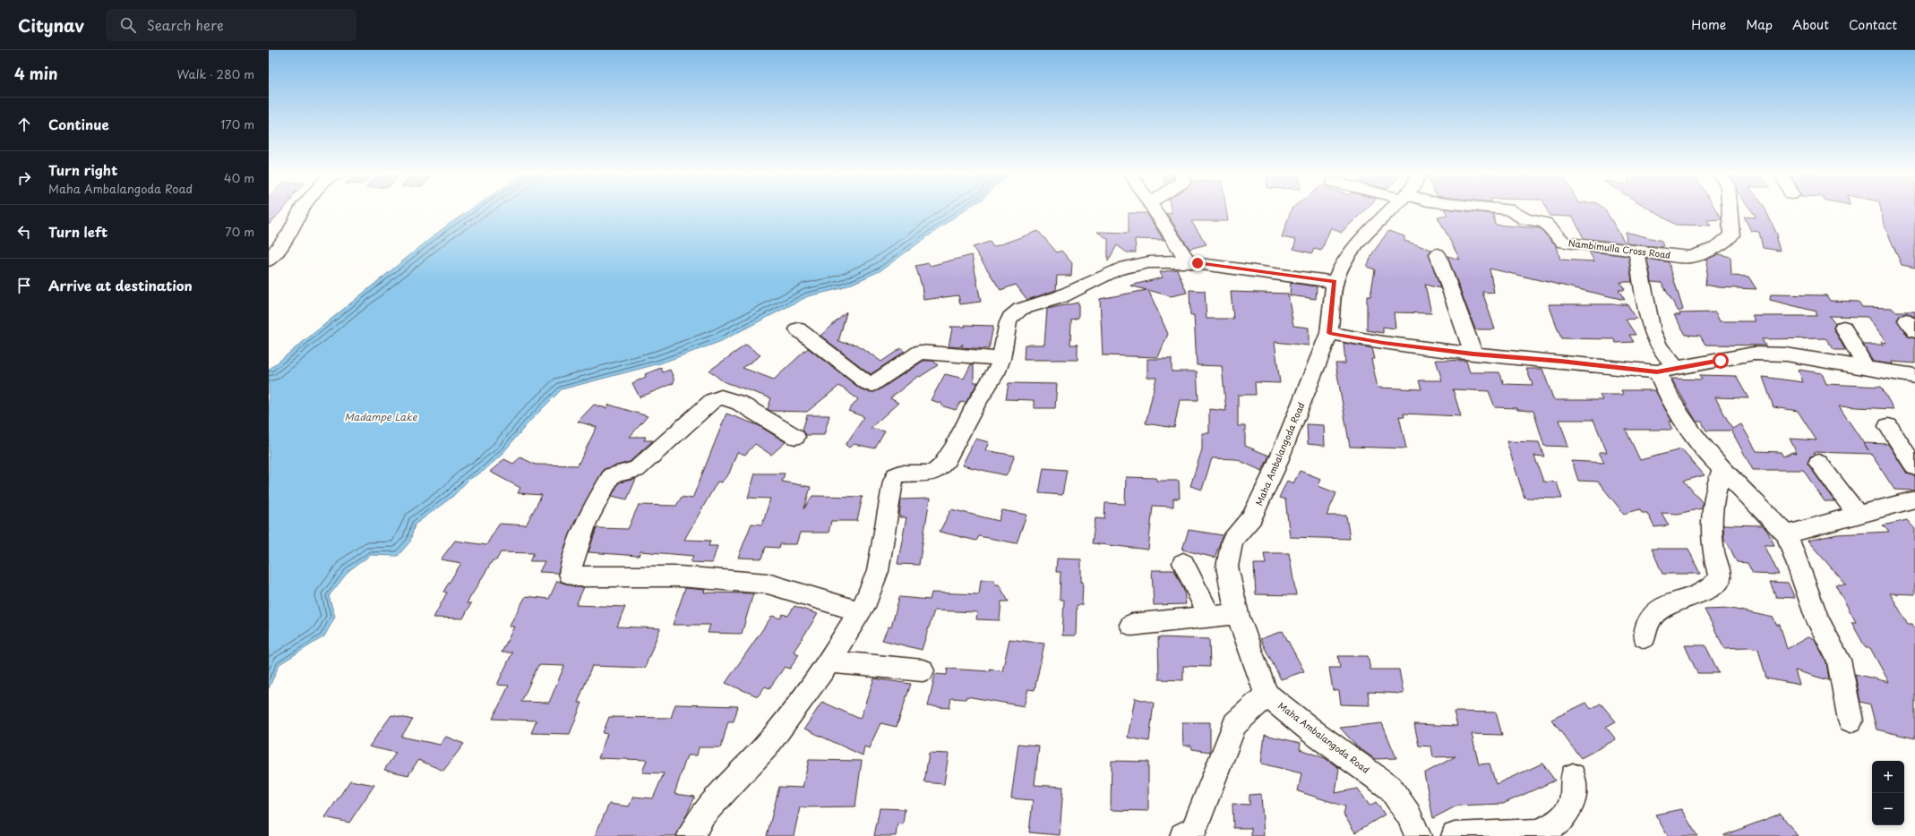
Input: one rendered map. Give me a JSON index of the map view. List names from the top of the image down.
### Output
{
  "streets": {
    "street": ["Nambimulla Cross Road", "Maha Ambalangoda Road"]
  },
  "water": ["Madampe Lake"],
  "page": {
    "header": "Citynav",
    "search": "Search here",
    "nav": [
      "Home",
      "Map",
      "About",
      "Contact"
    ],
    "heading": ["4 min", "Walk · 280 m"],
    "list": [
      ["Continue", "170 m"],
      ["Turn right", "Maha Ambalangoda Road", "40 m"],
      ["Turn left", "70 m"],
      "Arrive at destination"
    ],
    "map_buttons": ["+", "−"]
  }
}
